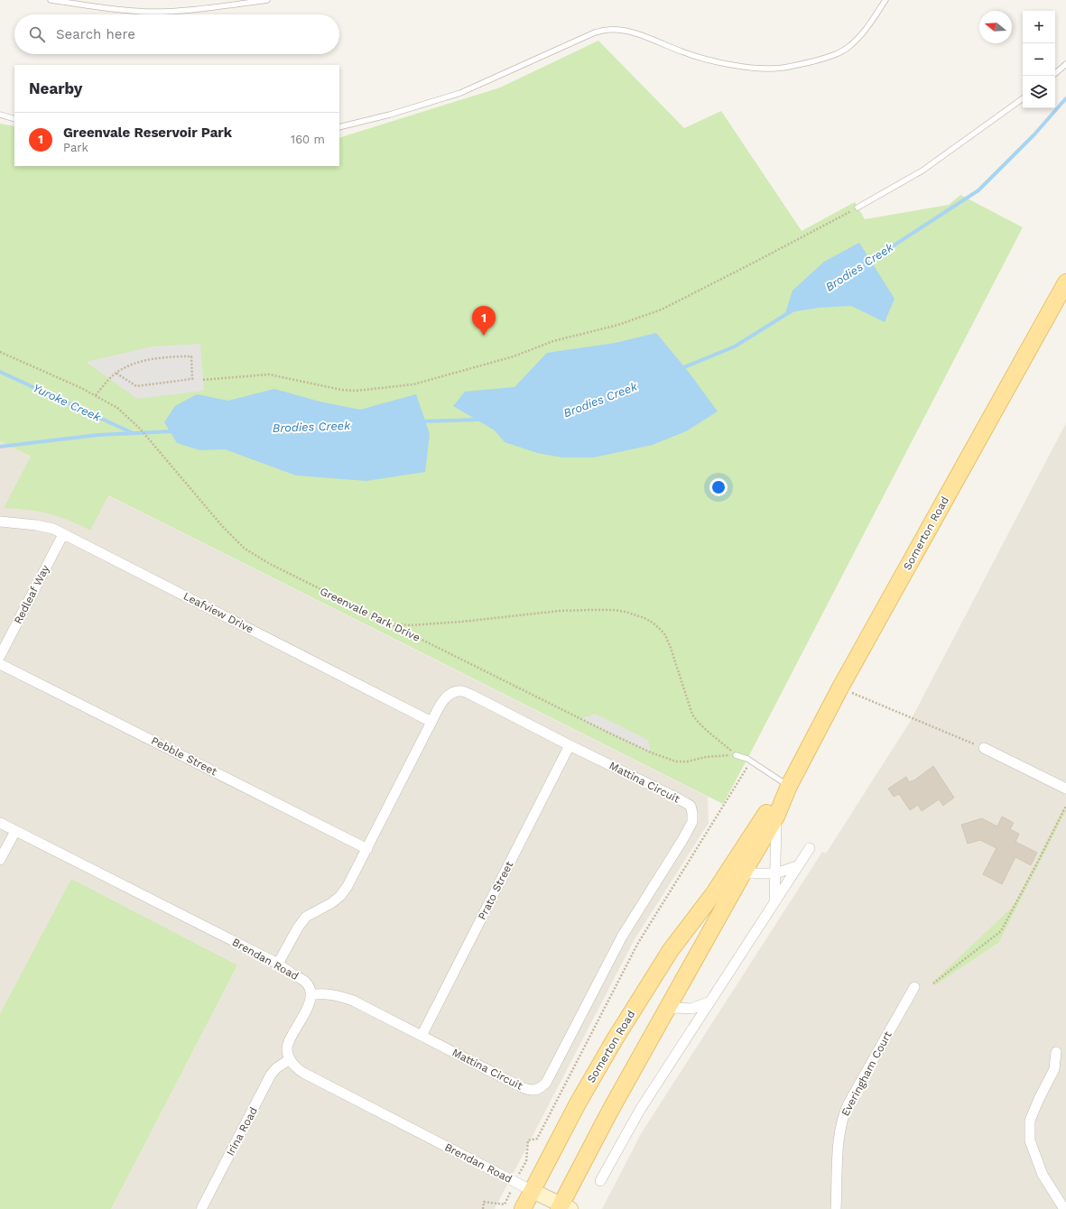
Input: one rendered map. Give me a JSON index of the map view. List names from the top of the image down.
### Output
{
  "streets": {
    "main road": ["Somerton Road"],
    "street": [
      "Redleaf Way",
      "Leafview Drive",
      "Pebble Street",
      "Mattina Circuit",
      "Prato Street",
      "Brendan Road",
      "Everingham Court",
      "Irina Road"
    ],
    "path": ["Greenvale Park Drive"]
  },
  "crossings": [
    ["Somerton Road", "Brendan Road"],
    ["Redleaf Way", "Leafview Drive"],
    ["Leafview Drive", "Mattina Circuit"],
    ["Pebble Street", "Mattina Circuit"],
    ["Mattina Circuit", "Prato Street"],
    ["Mattina Circuit", "Brendan Road"],
    ["Brendan Road", "Irina Road"]
  ],
  "water": ["Brodies Creek", "Yuroke Creek"],
  "north": "left",
  "page": {
    "map_buttons": ["+", "−"],
    "search": "Search here",
    "heading": "Nearby",
    "list": [
      {
        "mark": "1",
        "name": "Greenvale Reservoir Park",
        "note": "Park",
        "value": "160 m"
      }
    ],
    "pins": "1"
  }
}
